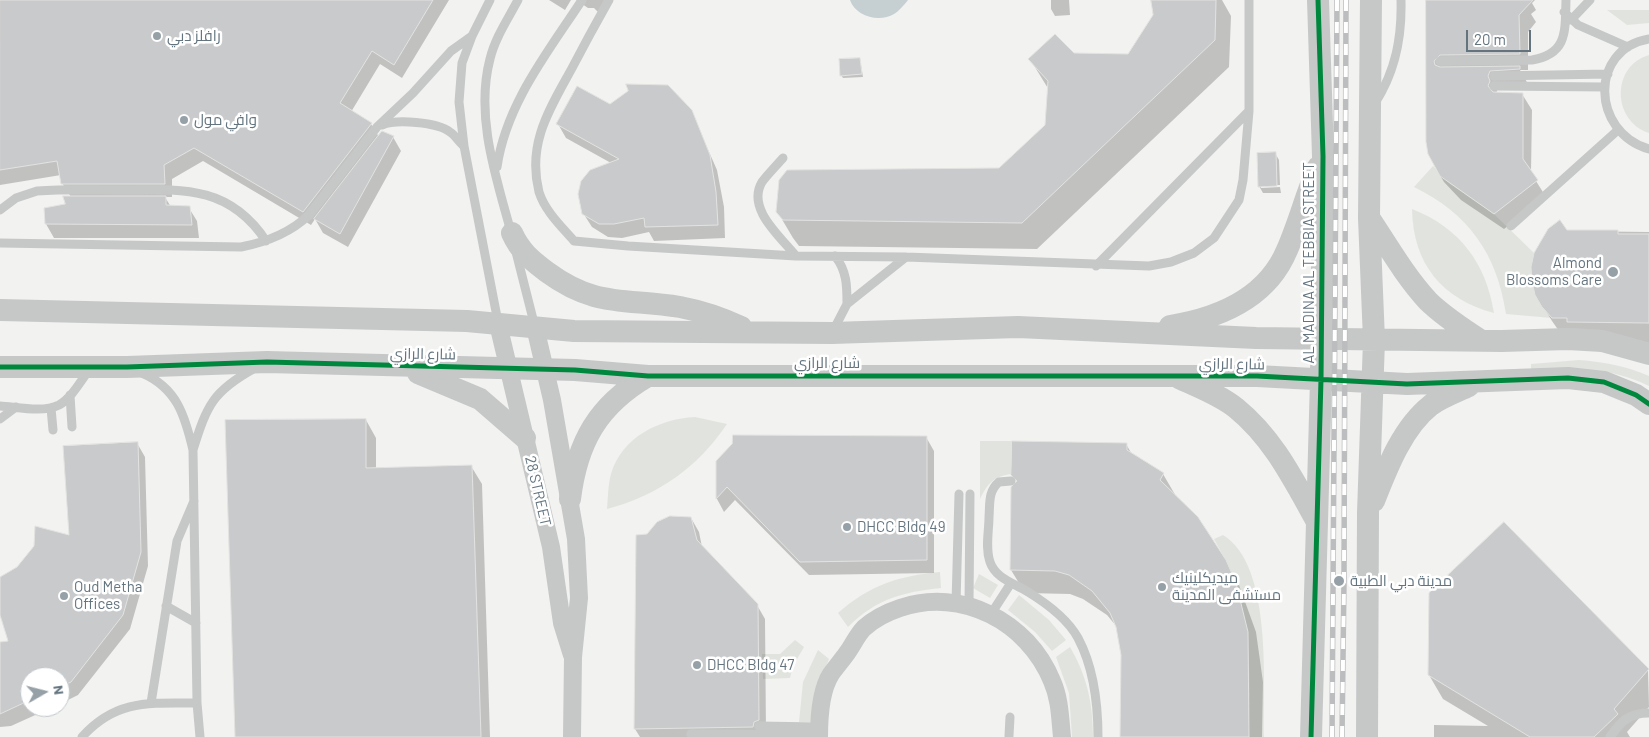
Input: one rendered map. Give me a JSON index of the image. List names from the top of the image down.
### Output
{
  "streets": {
    "street": ["AL MADINA AL TEBBIA STREET", "شارع الرازي", "28 STREET"]
  },
  "crossings": [
    ["AL MADINA AL TEBBIA STREET", "شارع الرازي"],
    ["شارع الرازي", "28 STREET"]
  ],
  "places": [
    "رافلز دبي",
    "وافي مول",
    "Almond Blossoms Care",
    "DHCC Bldg 49",
    "مدينة دبي الطبية",
    "ميديكلينيك مستشفى المدينة",
    "Oud Metha Offices",
    "DHCC Bldg 47"
  ],
  "scale_bar": "20 m",
  "north": "right"
}
